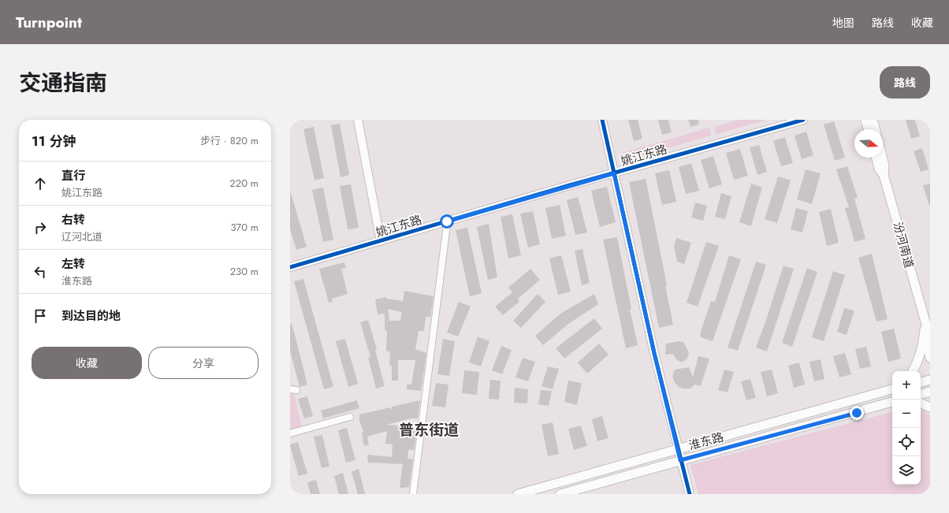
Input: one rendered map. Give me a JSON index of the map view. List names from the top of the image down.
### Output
{
  "streets": {
    "main road": ["汾河南道", "淮东路"],
    "street": ["姚江东路"]
  },
  "districts": ["普东街道"],
  "north": "right",
  "page": {
    "header": "Turnpoint",
    "nav": ["地图", "路线", "收藏"],
    "title": "交通指南",
    "buttons": [
      "路线",
      ["收藏", "分享"]
    ],
    "heading": ["11 分钟", "步行 · 820 m"],
    "list": [
      ["直行", "姚江东路", "220 m"],
      ["右转", "辽河北道", "370 m"],
      ["左转", "淮东路", "230 m"],
      "到达目的地"
    ],
    "map_buttons": ["+", "−"]
  }
}
